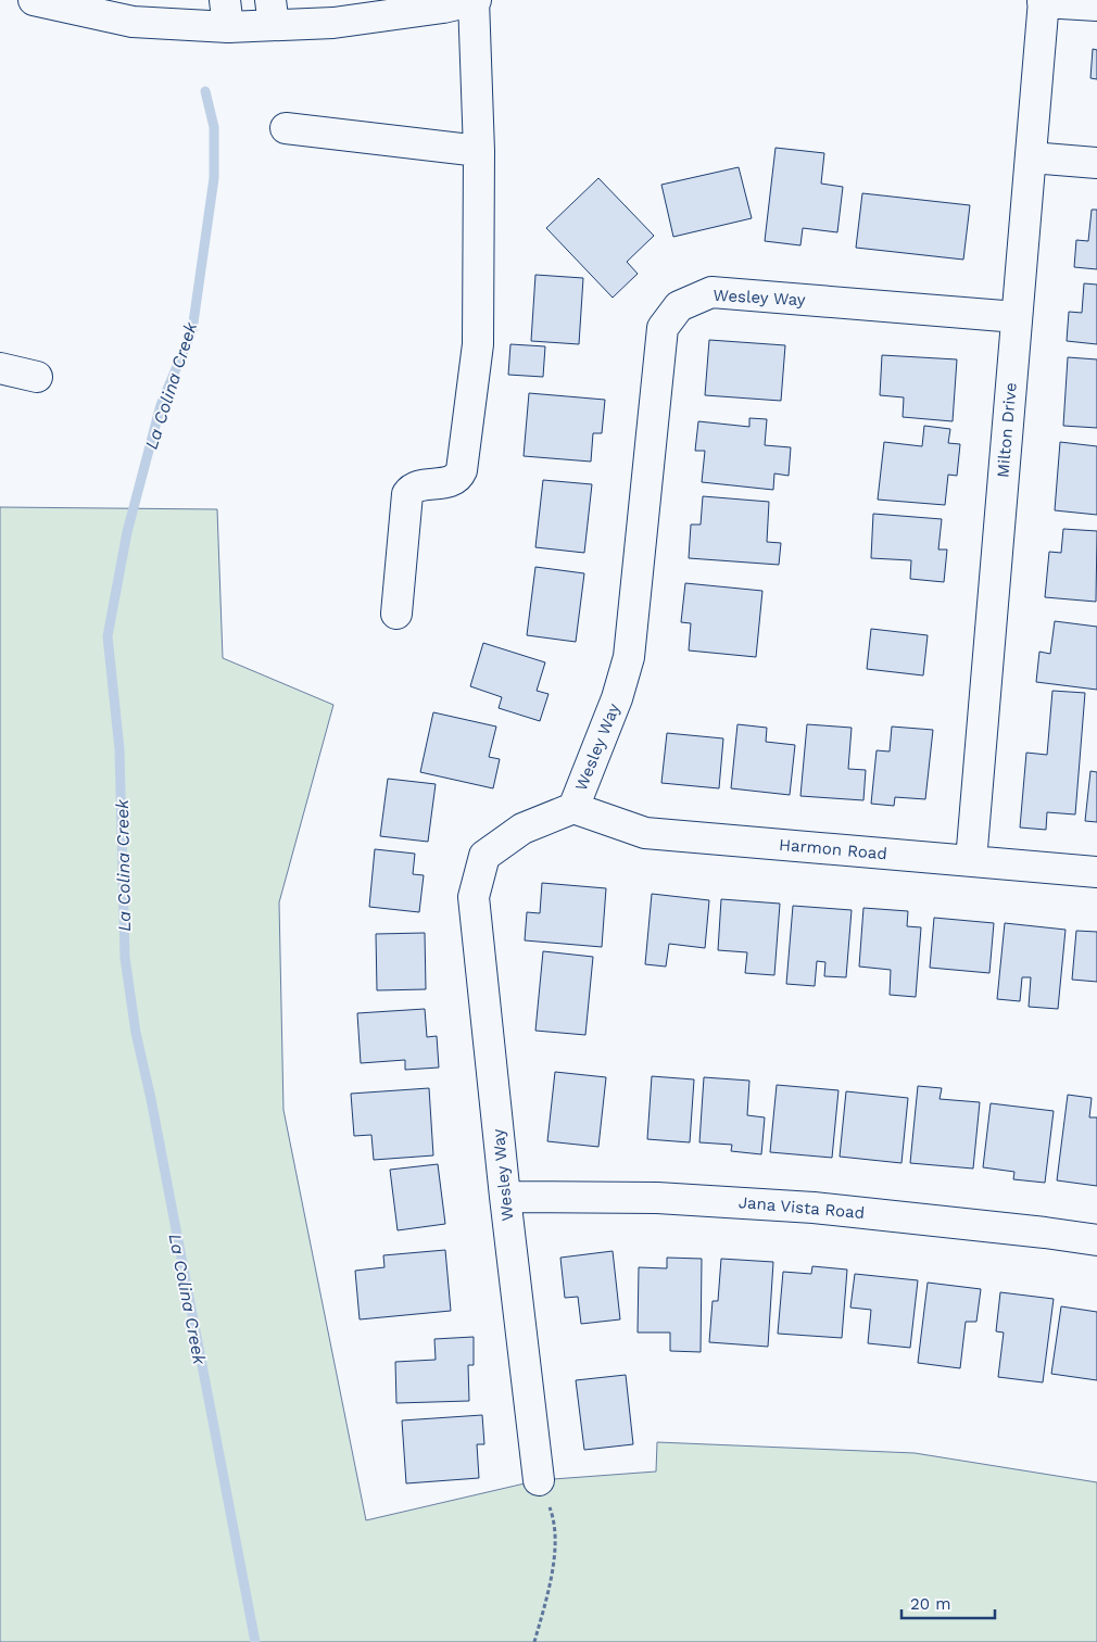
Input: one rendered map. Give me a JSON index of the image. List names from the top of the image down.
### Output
{
  "streets": {
    "street": [
      "Wesley Way",
      "Milton Drive",
      "Harmon Road",
      "Jana Vista Road"
    ]
  },
  "crossings": [
    ["Wesley Way", "Milton Drive"],
    ["Wesley Way", "Harmon Road"],
    ["Wesley Way", "Jana Vista Road"],
    ["Milton Drive", "Harmon Road"]
  ],
  "water": ["La Colina Creek"],
  "scale_bar": "20 m"
}
